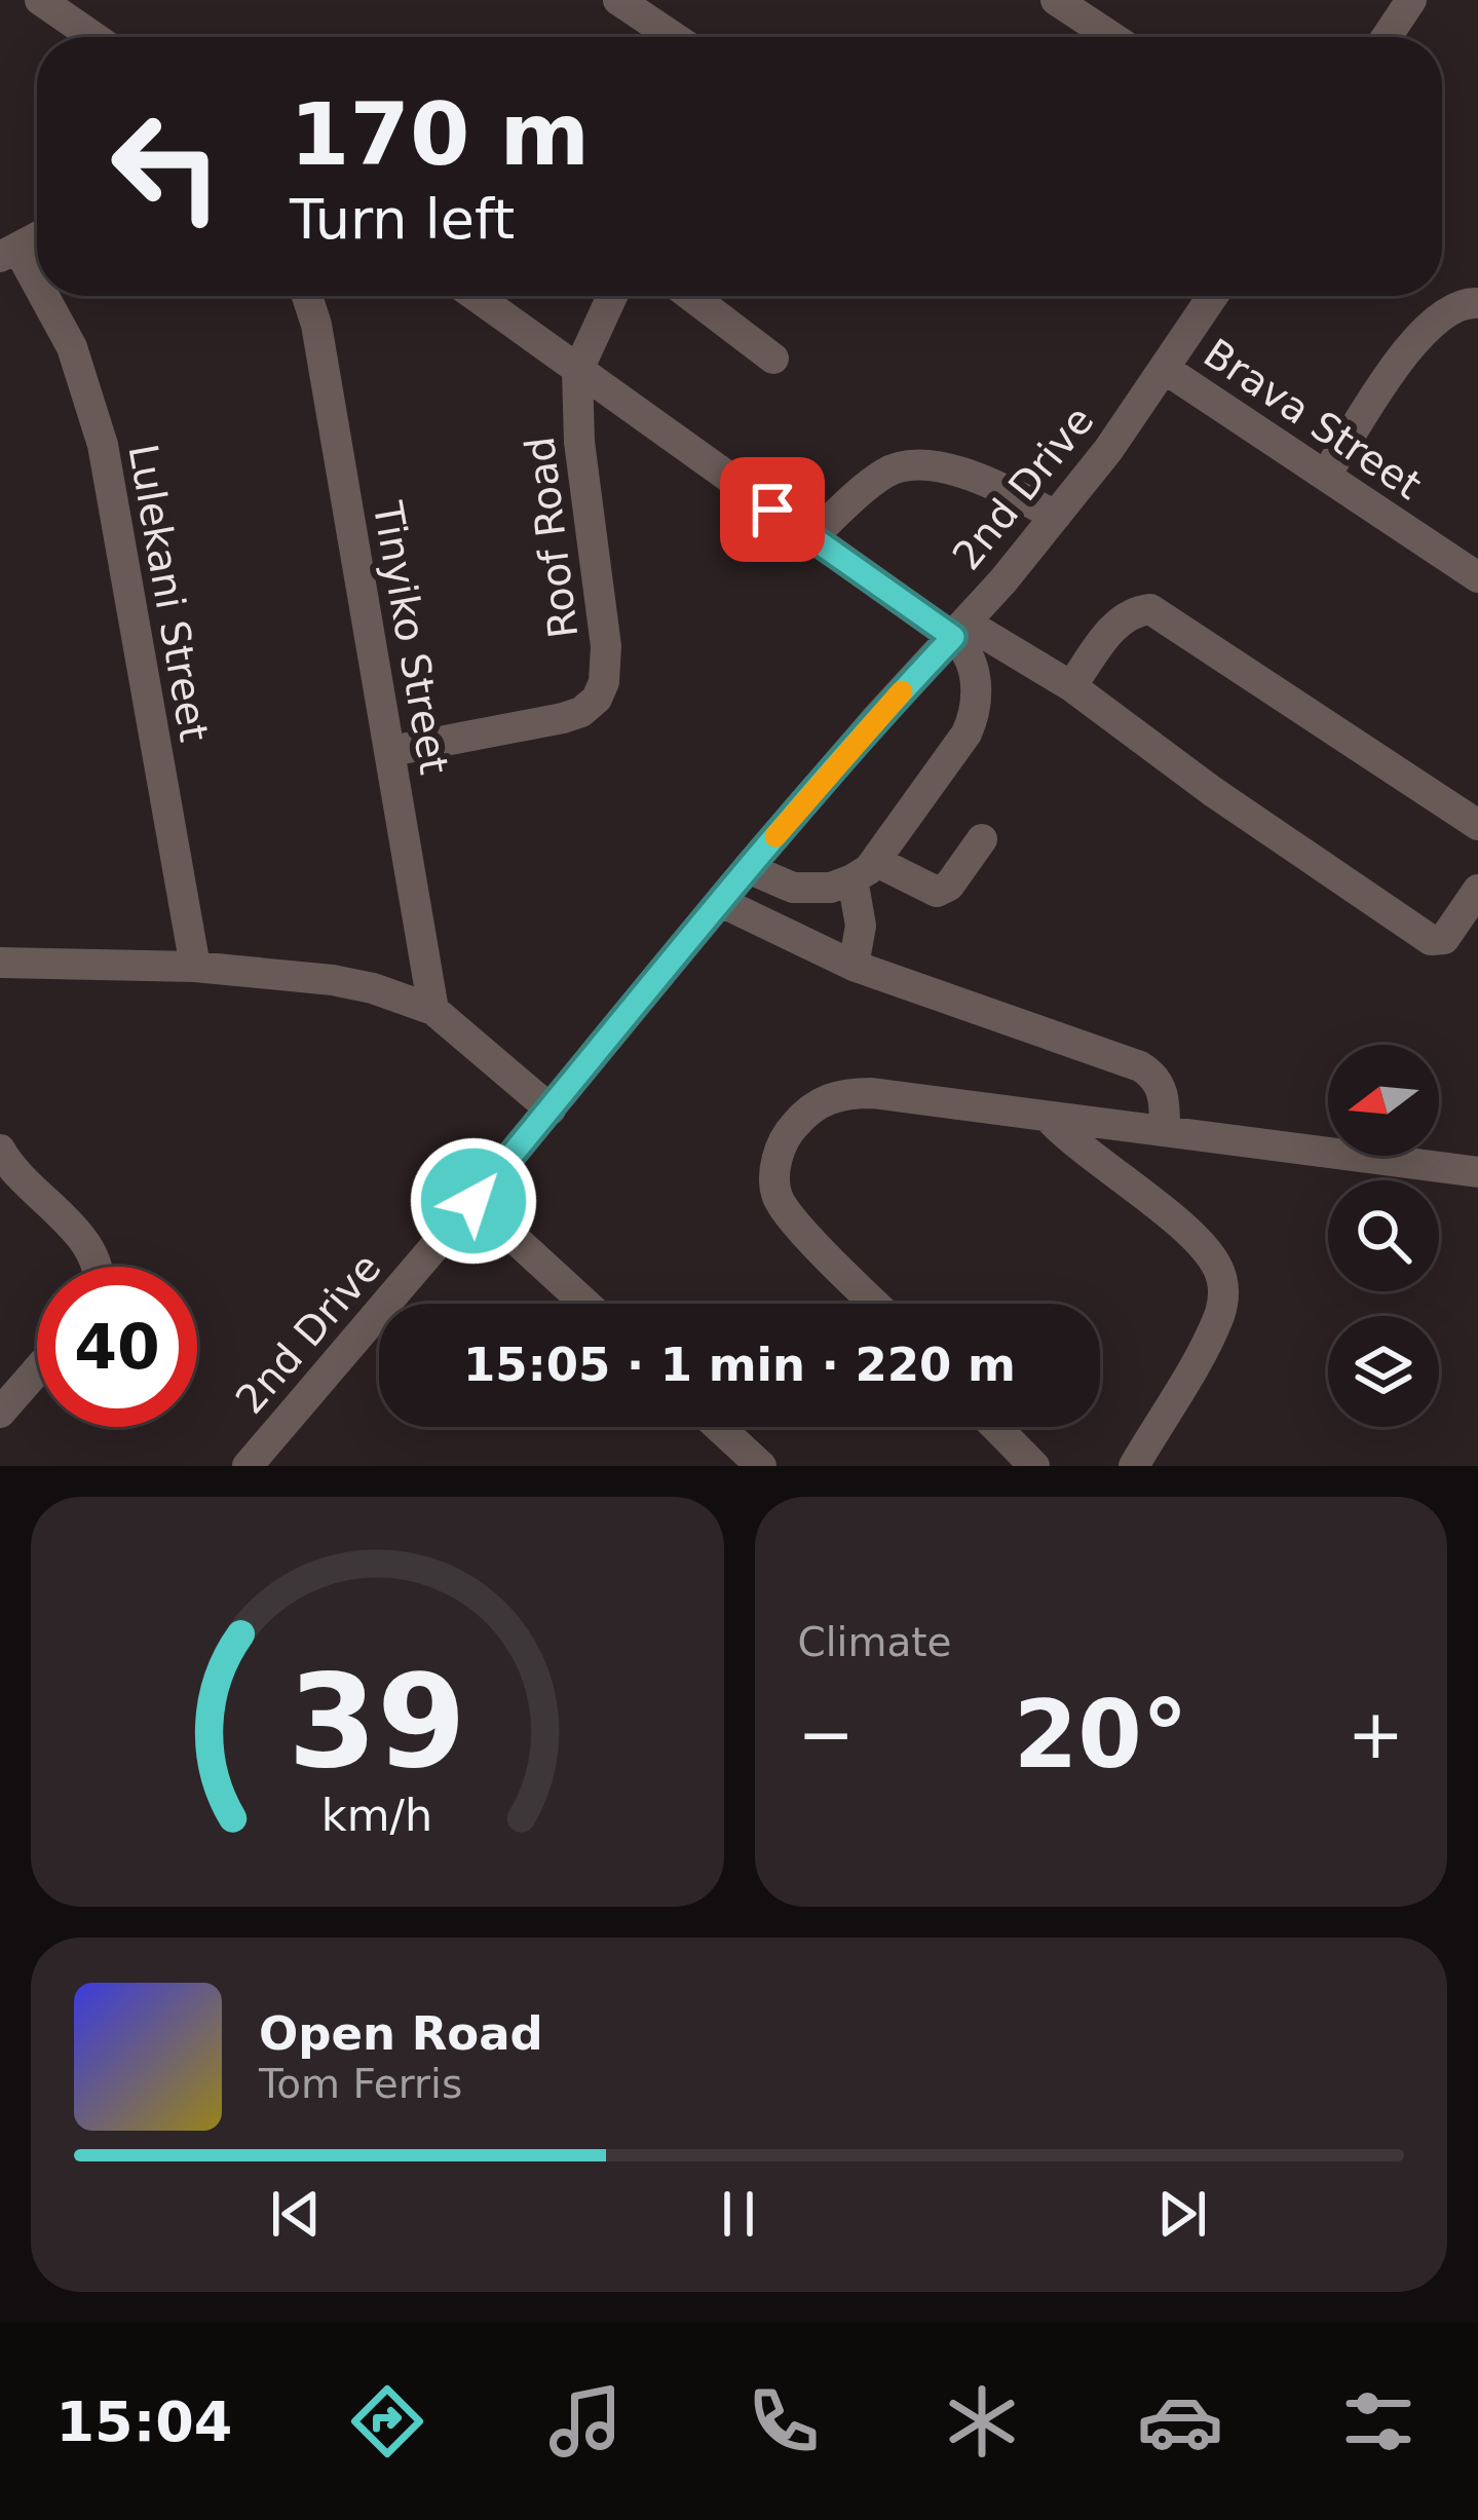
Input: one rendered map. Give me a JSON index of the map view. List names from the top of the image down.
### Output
{
  "streets": {
    "street": [
      "Brava Street",
      "2nd Drive",
      "Roof Road",
      "Lulekani Street",
      "Tinyiko Street"
    ]
  },
  "crossings": [
    ["Brava Street", "2nd Drive"],
    ["Roof Road", "Tinyiko Street"]
  ],
  "north": "left",
  "page": {
    "turn": ["170 m", "Turn left"],
    "limit": "40",
    "trip": "15:05 · 1 min · 220 m",
    "tile": "Climate",
    "heat": ["−", "20°", "+"],
    "song": ["Open Road", "Tom Ferris"],
    "tabs": "15:04",
    "gauge": ["39", "km/h"]
  }
}
